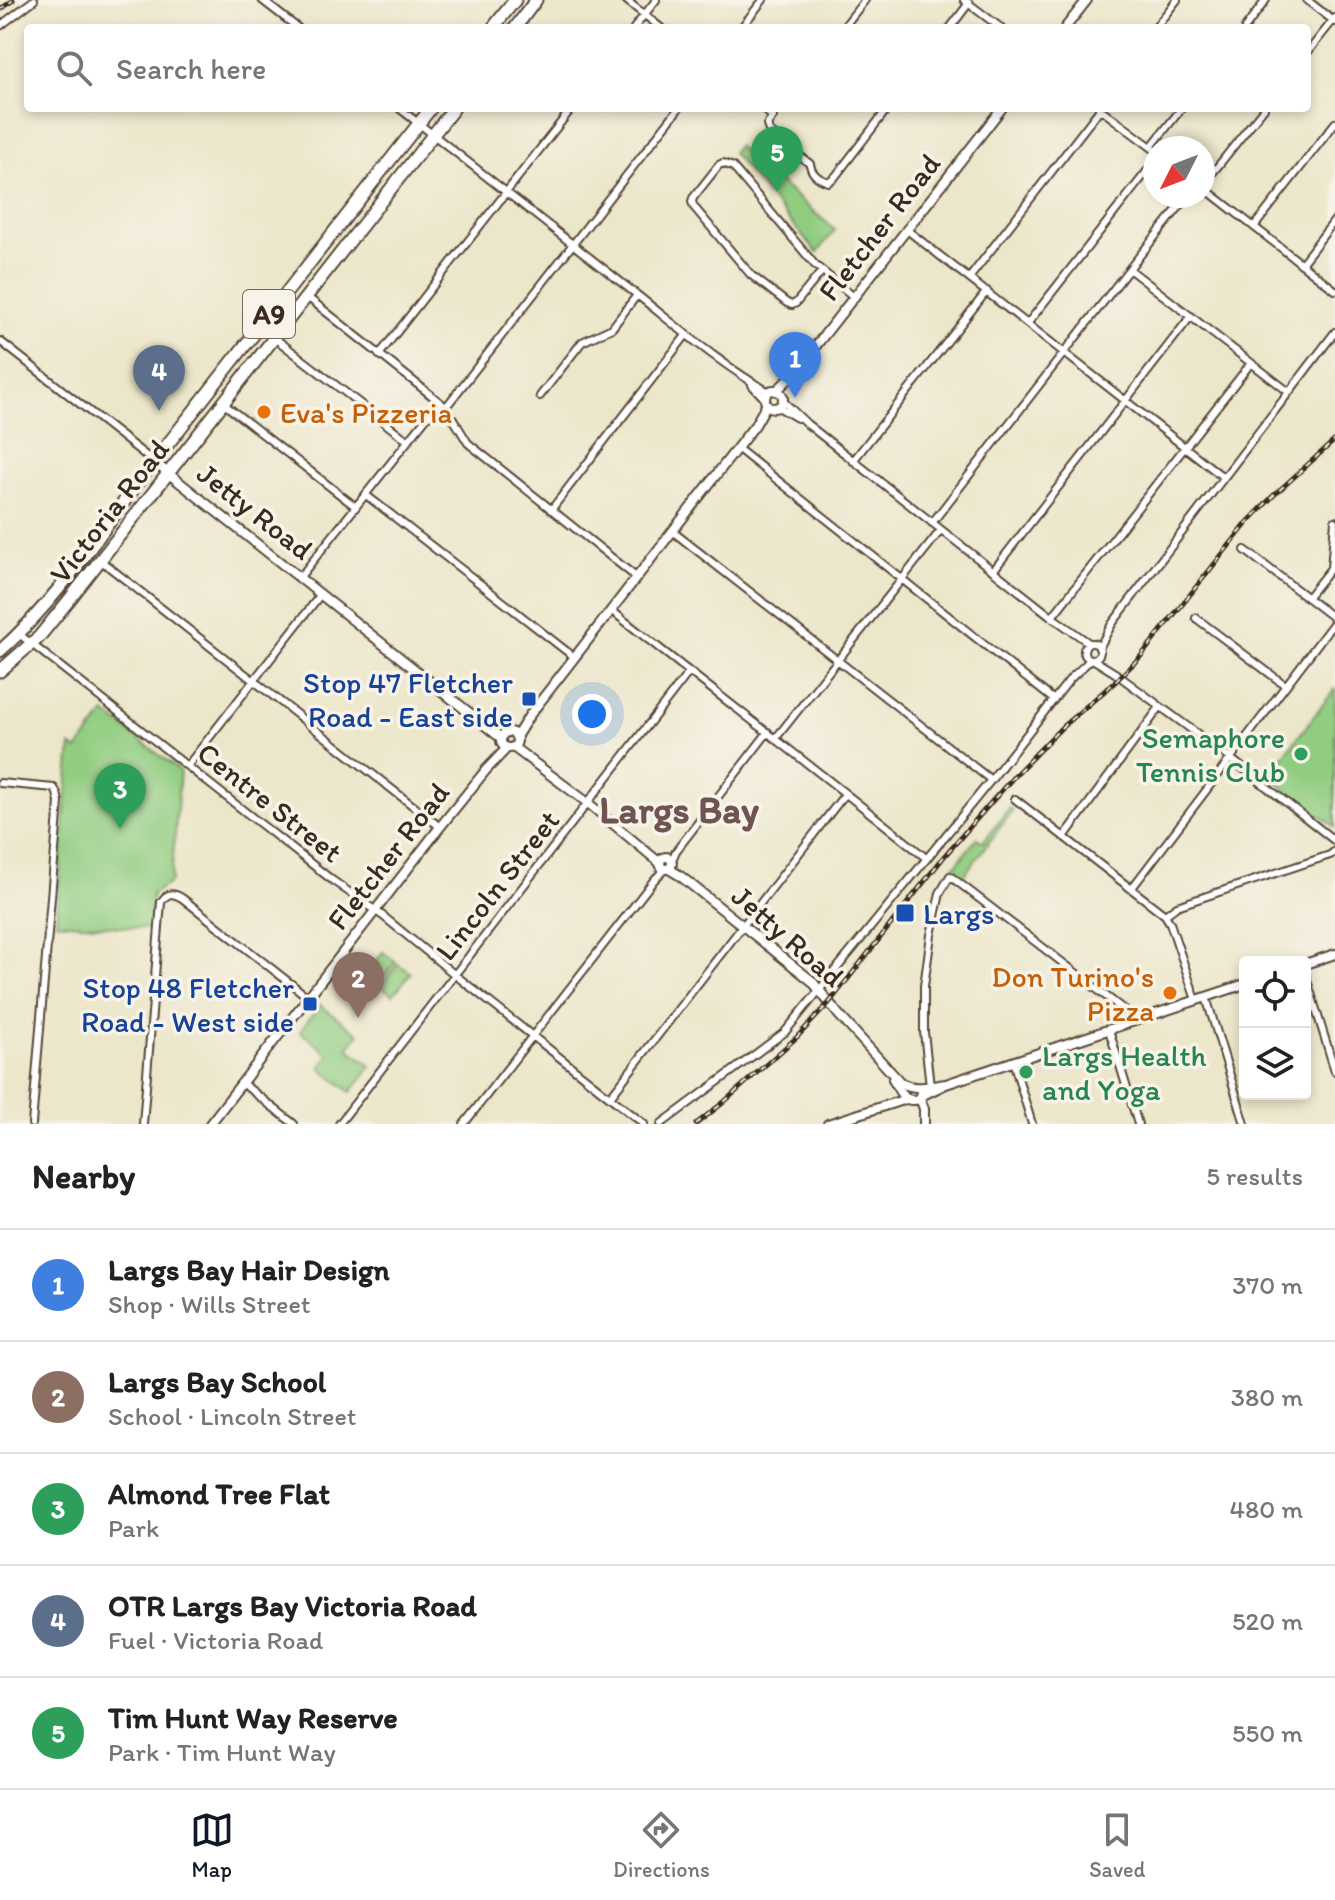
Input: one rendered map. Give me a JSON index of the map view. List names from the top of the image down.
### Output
{
  "streets": {
    "highway": ["A9", "Victoria Road"],
    "street": [
      "Fletcher Road",
      "Jetty Road",
      "Centre Street",
      "Lincoln Street"
    ]
  },
  "crossings": [
    ["Fletcher Road", "Jetty Road"],
    ["Fletcher Road", "Centre Street"],
    ["Victoria Road", "Jetty Road"],
    ["Victoria Road", "Centre Street"],
    ["Jetty Road", "Lincoln Street"],
    ["Centre Street", "Lincoln Street"]
  ],
  "districts": ["Largs Bay"],
  "places": {
    "other": [
      "Eva's Pizzeria",
      "Semaphore Tennis Club",
      "Don Turino's Pizza",
      "Largs Health and Yoga"
    ],
    "transit": ["Stop 47 Fletcher Road - East side", "Largs", "Stop 48 Fletcher Road - West side"]
  },
  "north": "bottom left",
  "page": {
    "search": "Search here",
    "pins": [
      "5",
      "1",
      "4",
      "3",
      "2"
    ],
    "heading": ["Nearby", "5 results"],
    "list": [
      {
        "mark": "1",
        "name": "Largs Bay Hair Design",
        "note": "Shop · Wills Street",
        "value": "370 m"
      },
      {
        "mark": "2",
        "name": "Largs Bay School",
        "note": "School · Lincoln Street",
        "value": "380 m"
      },
      {
        "mark": "3",
        "name": "Almond Tree Flat",
        "note": "Park",
        "value": "480 m"
      },
      {
        "mark": "4",
        "name": "OTR Largs Bay Victoria Road",
        "note": "Fuel · Victoria Road",
        "value": "520 m"
      },
      {
        "mark": "5",
        "name": "Tim Hunt Way Reserve",
        "note": "Park · Tim Hunt Way",
        "value": "550 m"
      }
    ],
    "nav": ["Map", "Directions", "Saved"]
  }
}
